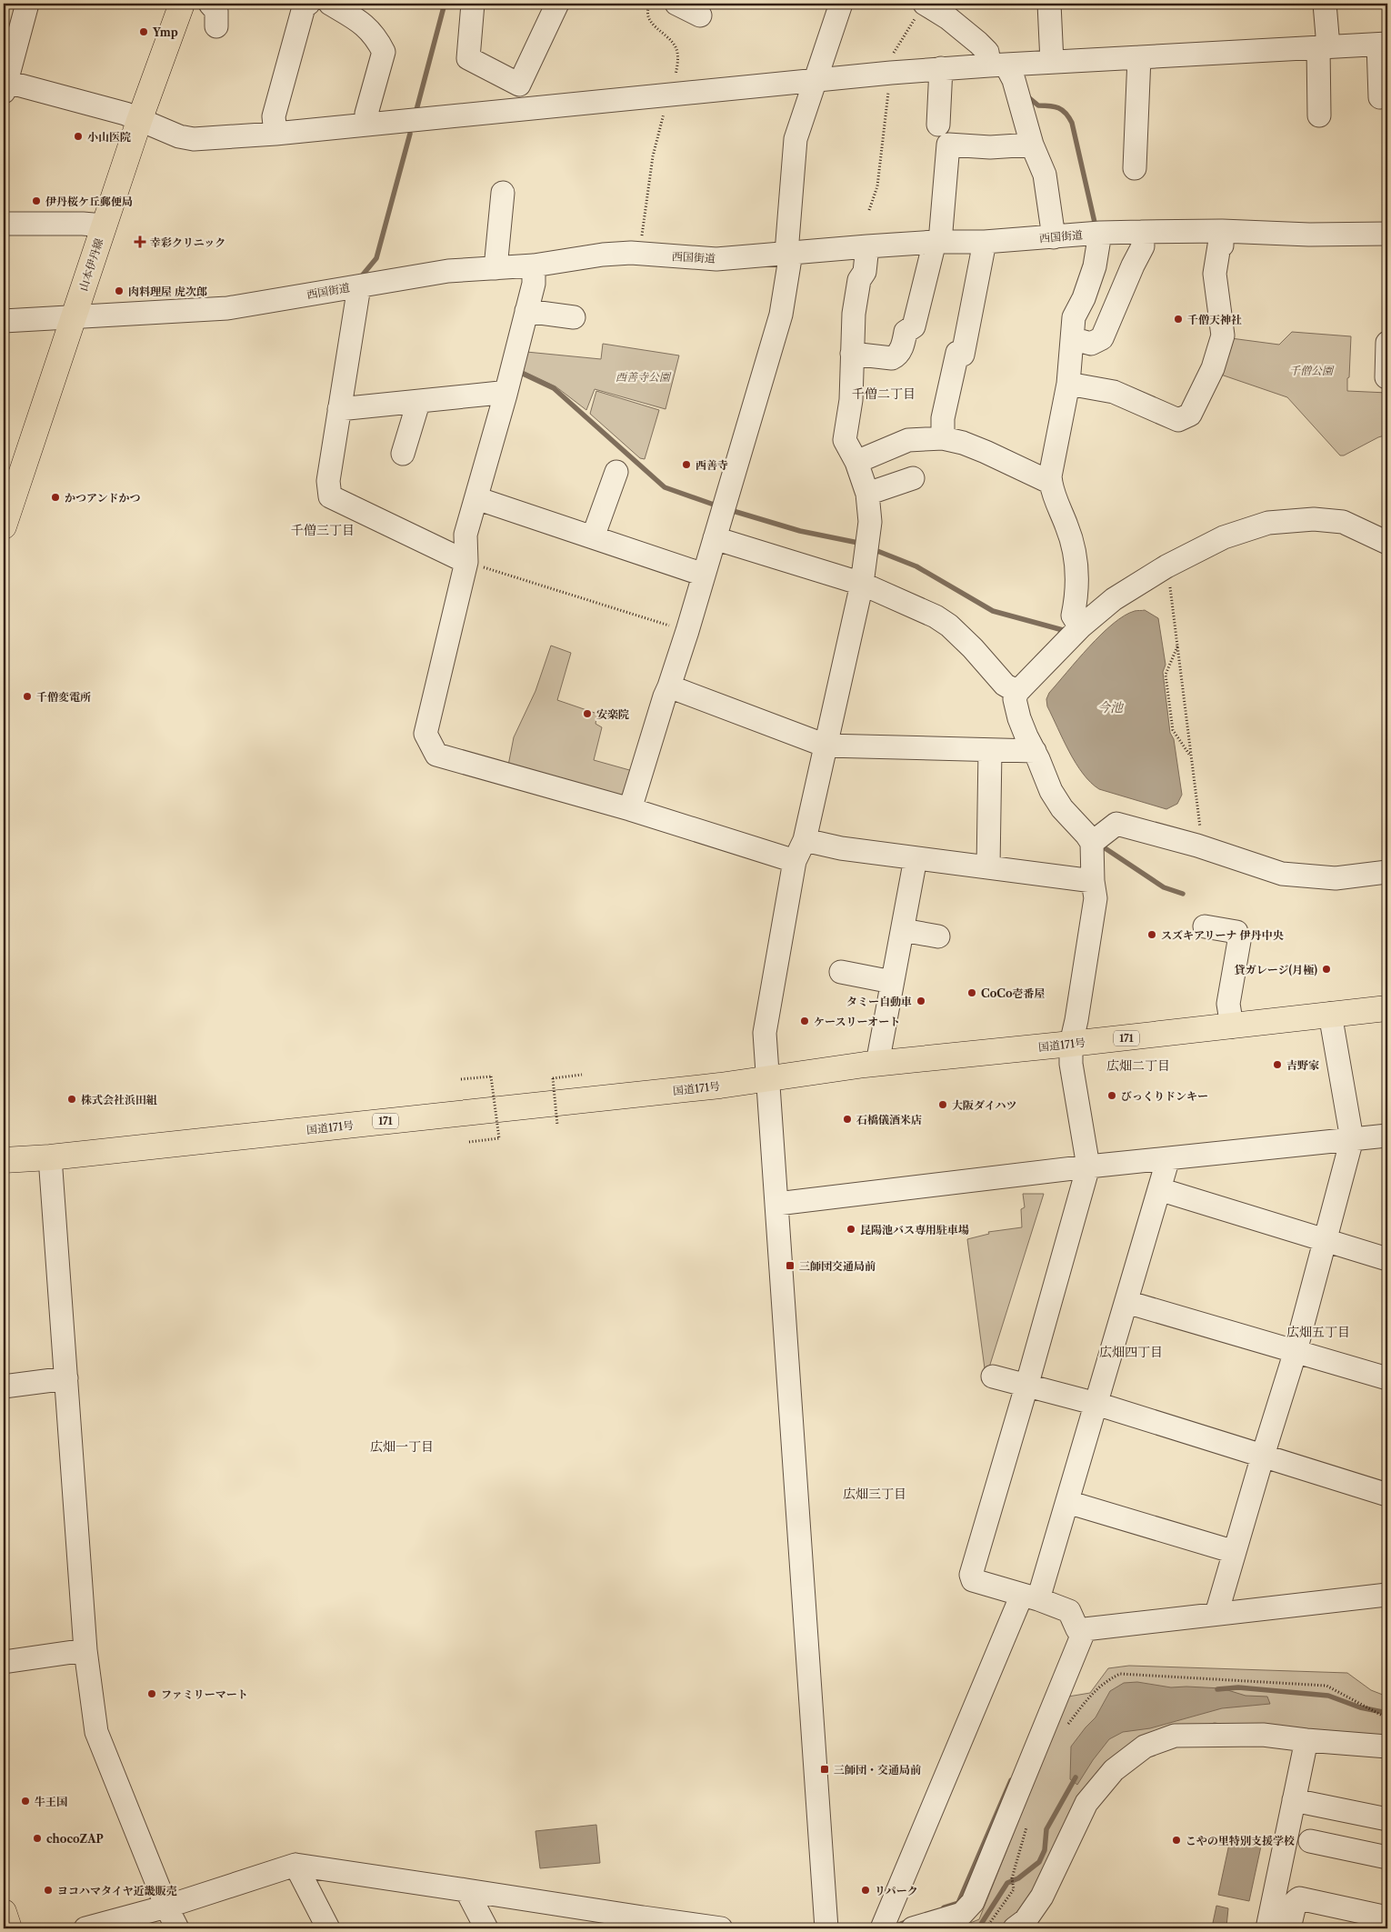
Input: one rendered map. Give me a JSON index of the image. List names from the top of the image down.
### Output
{
  "streets": {
    "main road": ["山本伊丹線", "171", "国道171号"],
    "street": ["西国街道"]
  },
  "crossings": [
    ["西国街道", "山本伊丹線"]
  ],
  "districts": [
    "千僧二丁目",
    "千僧三丁目",
    "広畑二丁目",
    "広畑五丁目",
    "広畑四丁目",
    "広畑一丁目",
    "広畑三丁目"
  ],
  "water": ["今池"],
  "parks": ["千僧公園", "西善寺公園"],
  "places": {
    "other": [
      "Ymp",
      "小山医院",
      "伊丹桜ケ丘郵便局",
      "肉料理屋 虎次郎",
      "千僧天神社",
      "西善寺",
      "かつアンドかつ",
      "千僧変電所",
      "安楽院",
      "スズキアリーナ 伊丹中央",
      "貸ガレージ(月極)",
      "CoCo壱番屋",
      "タミー自動車",
      "ケースリーオート",
      "吉野家",
      "びっくりドンキー",
      "株式会社浜田組",
      "大阪ダイハツ",
      "石橋儀酒米店",
      "昆陽池バス専用駐車場",
      "ファミリーマート",
      "牛王国",
      "chocoZAP",
      "こやの里特別支援学校",
      "ヨコハマタイヤ近畿販売",
      "リパーク"
    ],
    "health": ["幸彩クリニック"],
    "transit": ["三師団交通局前", "三師団・交通局前"]
  }
}
